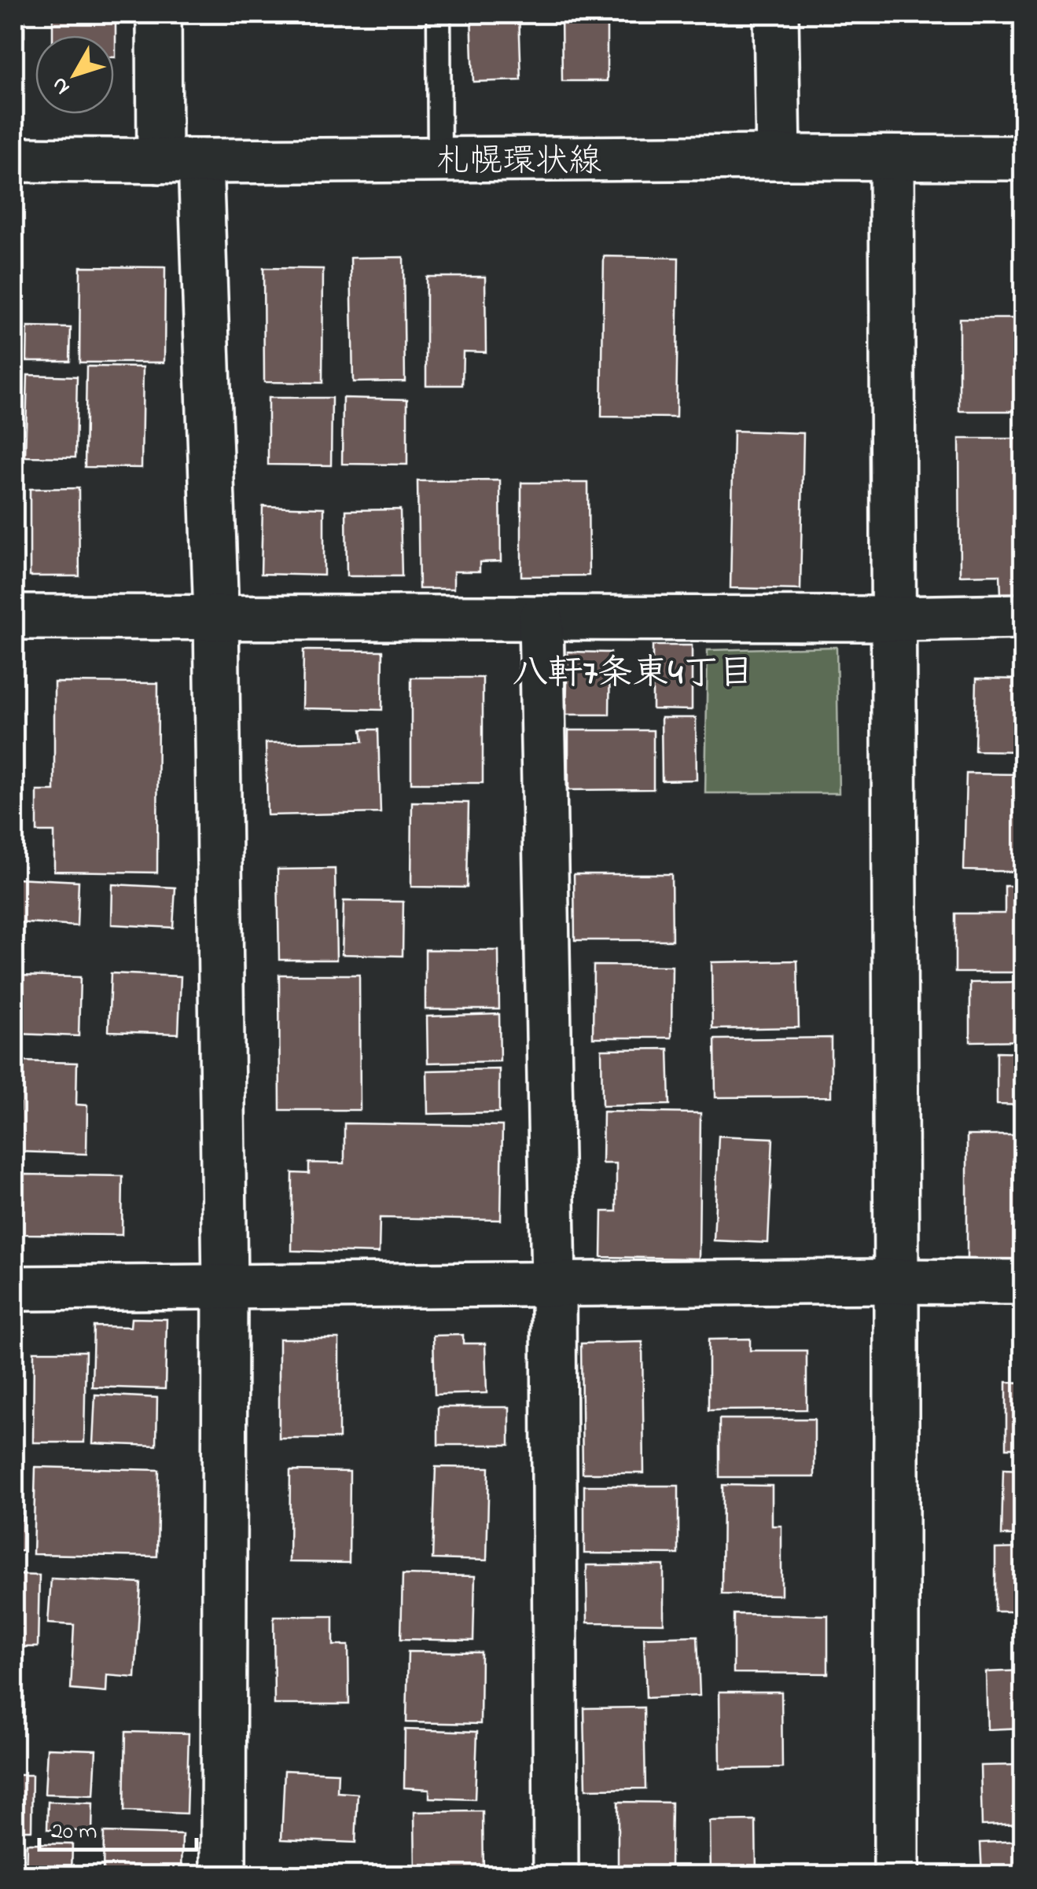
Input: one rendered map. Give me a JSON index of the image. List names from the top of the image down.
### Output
{
  "streets": {
    "street": ["札幌環状線"]
  },
  "districts": ["八軒7条東4丁目"],
  "scale_bar": "20 m",
  "north": "bottom left"
}
